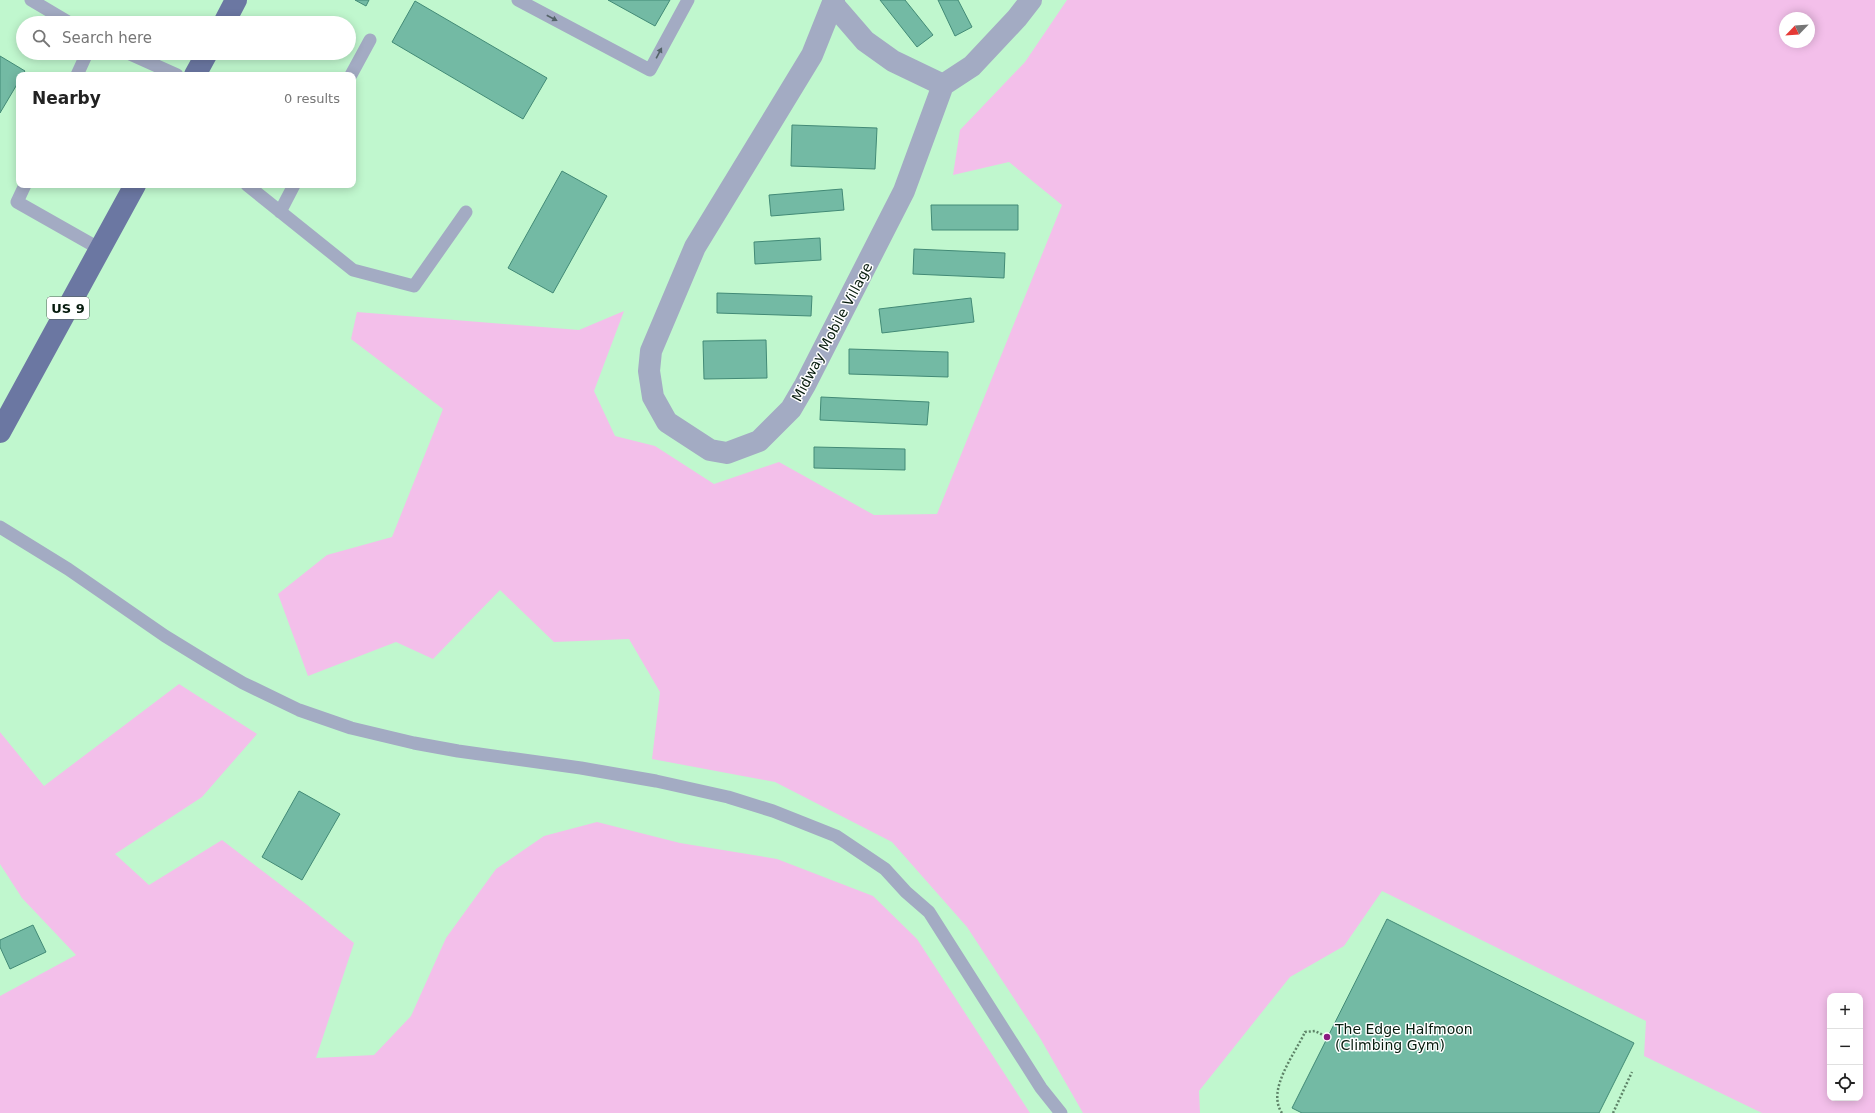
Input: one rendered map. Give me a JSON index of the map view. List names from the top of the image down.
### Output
{
  "streets": {
    "main road": ["US 9"],
    "street": ["Midway Mobile Village"]
  },
  "places": ["The Edge Halfmoon (Climbing Gym)"],
  "north": "bottom left",
  "page": {
    "search": "Search here",
    "heading": ["Nearby", "0 results"],
    "map_buttons": ["+", "−"]
  }
}
